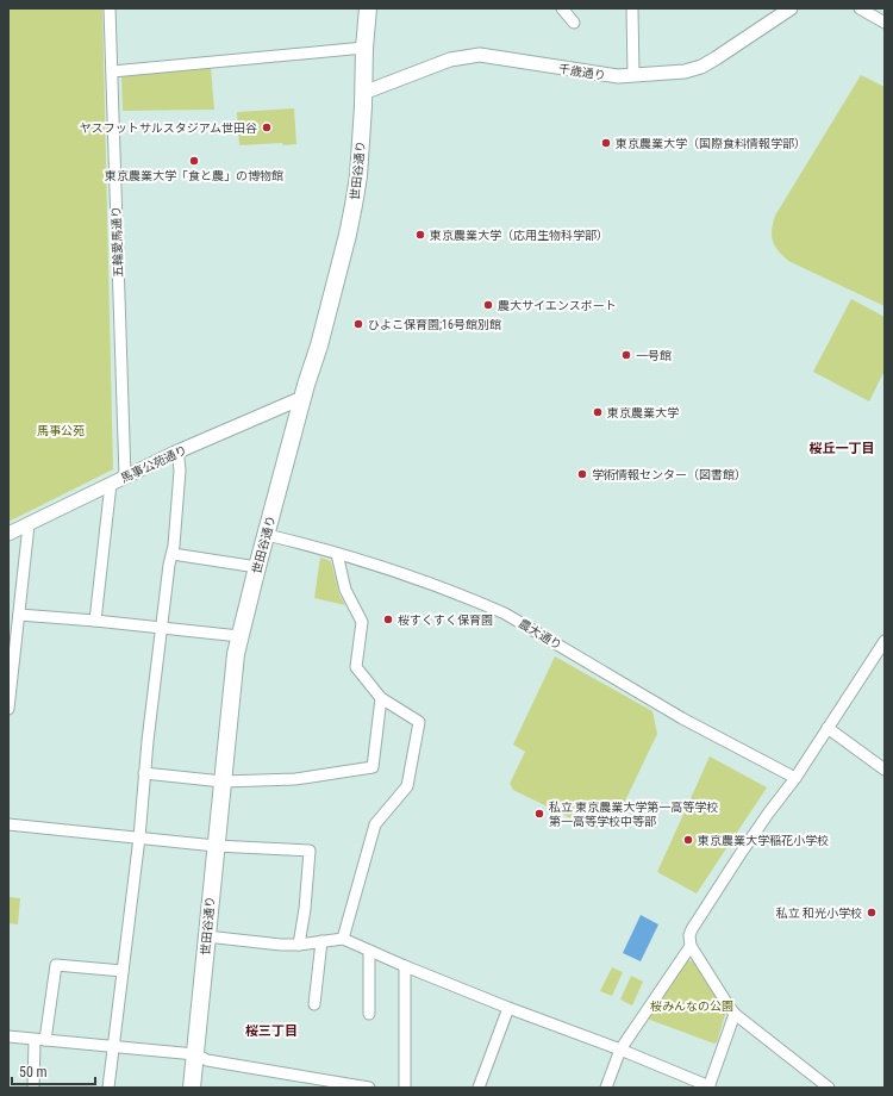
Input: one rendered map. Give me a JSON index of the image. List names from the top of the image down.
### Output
{
  "streets": {
    "main road": ["世田谷通り"],
    "street": [
      "千歳通り",
      "五輪愛馬通り",
      "馬事公苑通り",
      "農大通り"
    ]
  },
  "crossings": [
    ["千歳通り", "世田谷通り"],
    ["世田谷通り", "馬事公苑通り"],
    ["世田谷通り", "農大通り"],
    ["五輪愛馬通り", "馬事公苑通り"]
  ],
  "districts": ["桜丘一丁目", "桜三丁目"],
  "parks": ["馬事公苑", "桜みんなの公園"],
  "places": [
    "ヤスフットサルスタジアム世田谷",
    "東京農業大学（国際食料情報学部）",
    "東京農業大学「食と農」の博物館",
    "東京農業大学（応用生物科学部）",
    "農大サイエンスポート",
    "ひよこ保育園;16号館別館",
    "一号館",
    "東京農業大学",
    "学術情報センター（図書館）",
    "桜すくすく保育園",
    "私立 東京農業大学第一高等学校 第一高等学校中等部",
    "東京農業大学稲花小学校",
    "私立 和光小学校"
  ],
  "scale_bar": "50 m"
}
